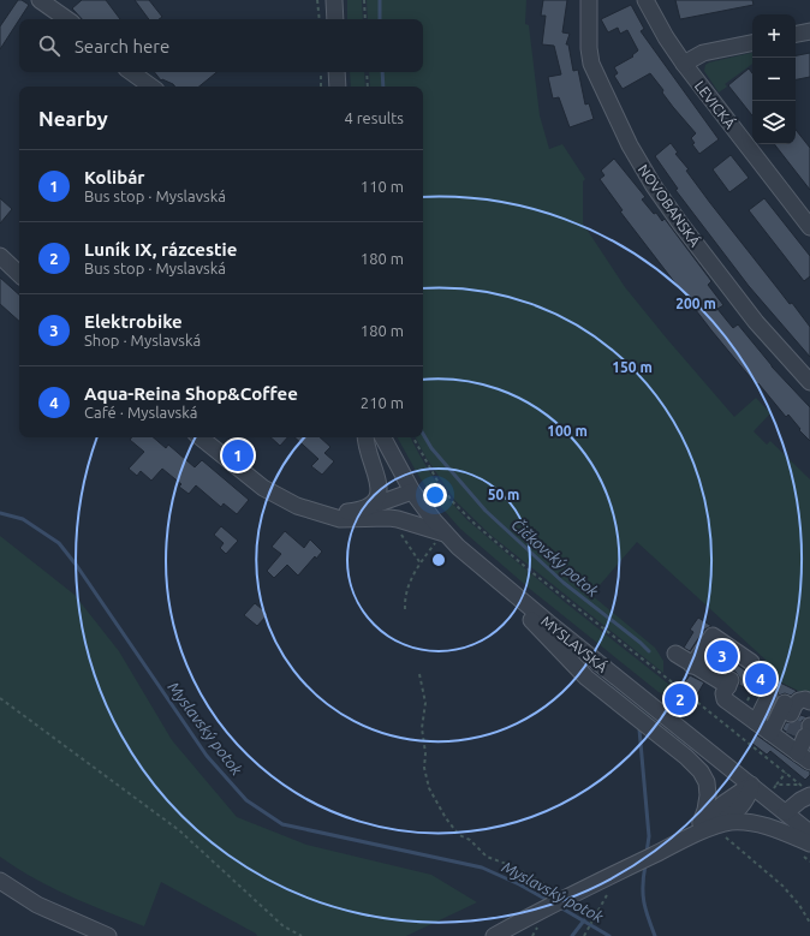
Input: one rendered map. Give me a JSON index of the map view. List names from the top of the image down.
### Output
{
  "streets": {
    "street": ["LEVICKÁ", "NOVOBANSKÁ", "MYSLAVSKÁ"]
  },
  "water": ["Čičkovský potok", "Myslavský potok"],
  "page": {
    "map_buttons": ["+", "−"],
    "search": "Search here",
    "heading": ["Nearby", "4 results"],
    "list": [
      {
        "mark": "1",
        "name": "Kolibár",
        "note": "Bus stop · Myslavská",
        "value": "110 m"
      },
      {
        "mark": "2",
        "name": "Luník IX, rázcestie",
        "note": "Bus stop · Myslavská",
        "value": "180 m"
      },
      {
        "mark": "3",
        "name": "Elektrobike",
        "note": "Shop · Myslavská",
        "value": "180 m"
      },
      {
        "mark": "4",
        "name": "Aqua-Reina Shop&Coffee",
        "note": "Café · Myslavská",
        "value": "210 m"
      }
    ],
    "pins": [
      "1",
      "3",
      "4",
      "2"
    ]
  },
  "rings": [
    "200 m",
    "150 m",
    "100 m",
    "50 m"
  ]
}
